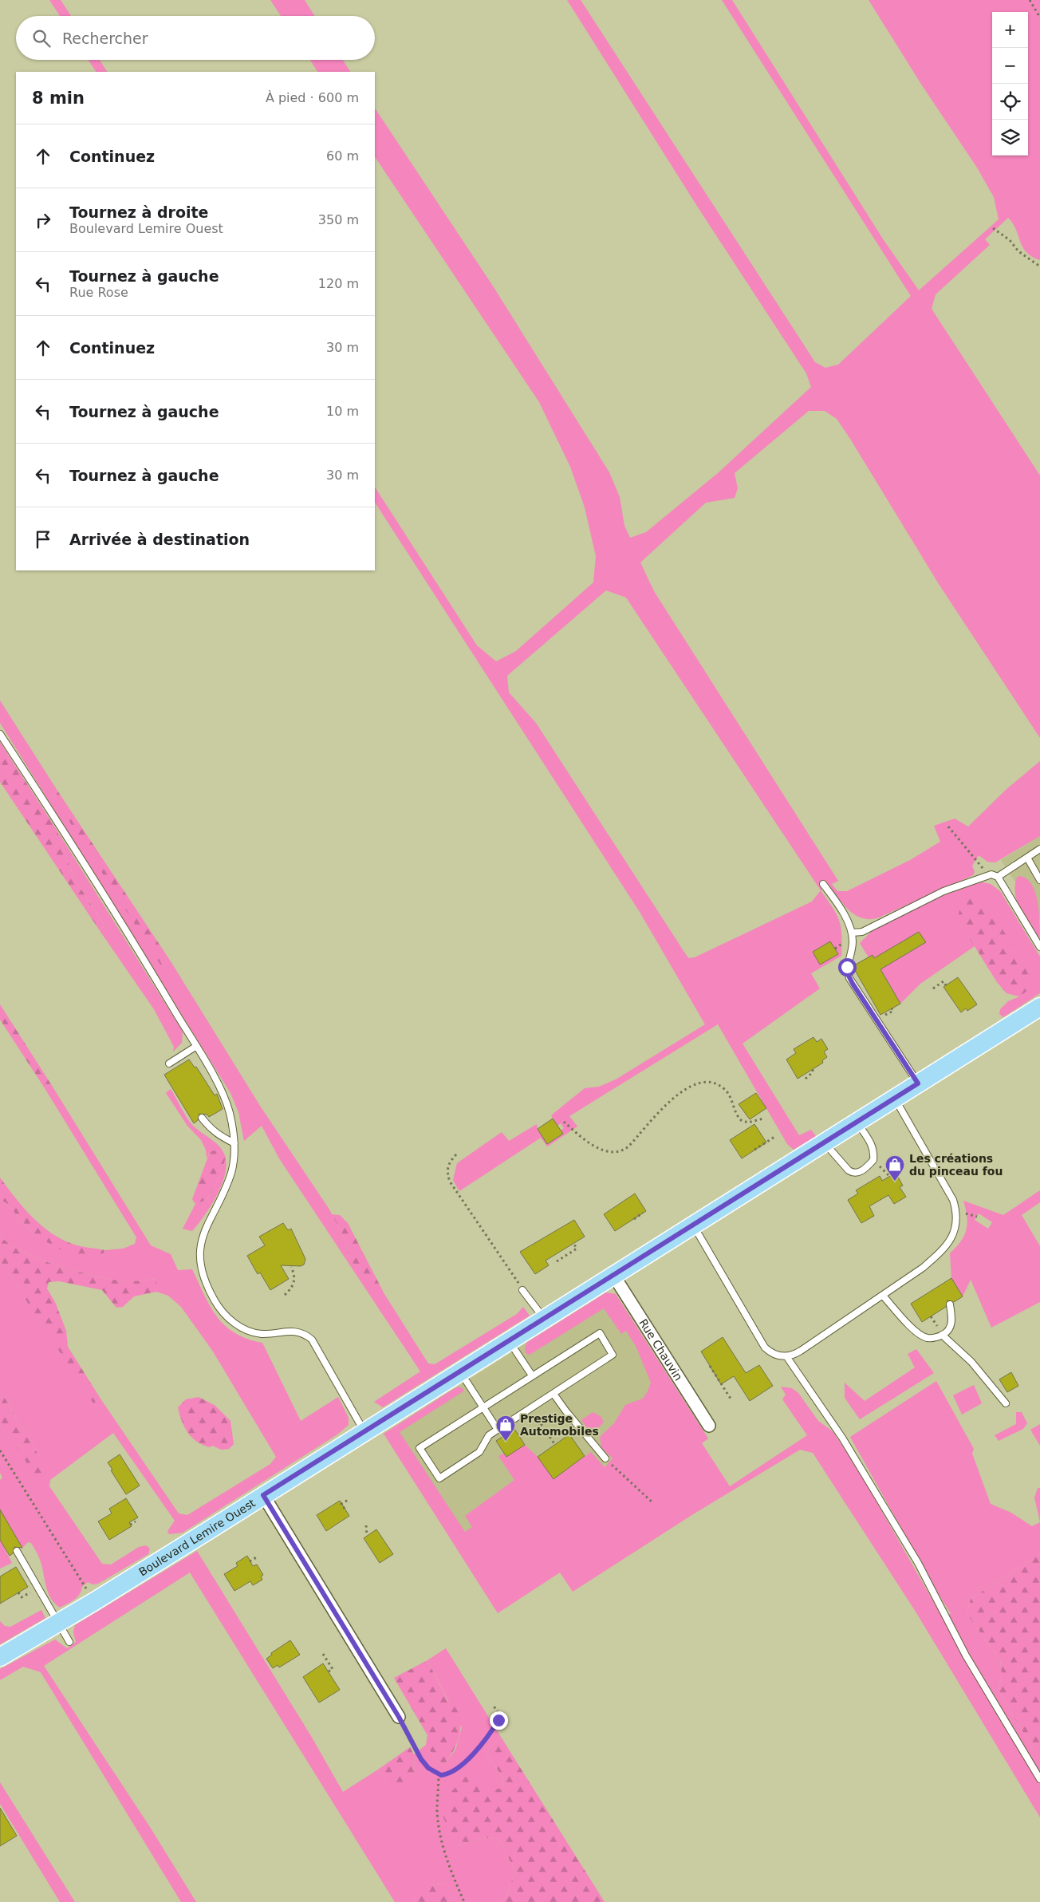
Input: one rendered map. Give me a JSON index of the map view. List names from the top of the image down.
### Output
{
  "streets": {
    "main road": ["Boulevard Lemire Ouest"],
    "street": ["Rue Chauvin"]
  },
  "crossings": [
    ["Rue Chauvin", "Boulevard Lemire Ouest"]
  ],
  "places": {
    "shop": ["Les créations du pinceau fou", "Prestige Automobiles"]
  },
  "page": {
    "map_buttons": ["+", "−"],
    "search": "Rechercher",
    "heading": ["8 min", "À pied · 600 m"],
    "list": [
      ["Continuez", "60 m"],
      ["Tournez à droite", "Boulevard Lemire Ouest", "350 m"],
      ["Tournez à gauche", "Rue Rose", "120 m"],
      ["Continuez", "30 m"],
      ["Tournez à gauche", "10 m"],
      ["Tournez à gauche", "30 m"],
      "Arrivée à destination"
    ]
  }
}
